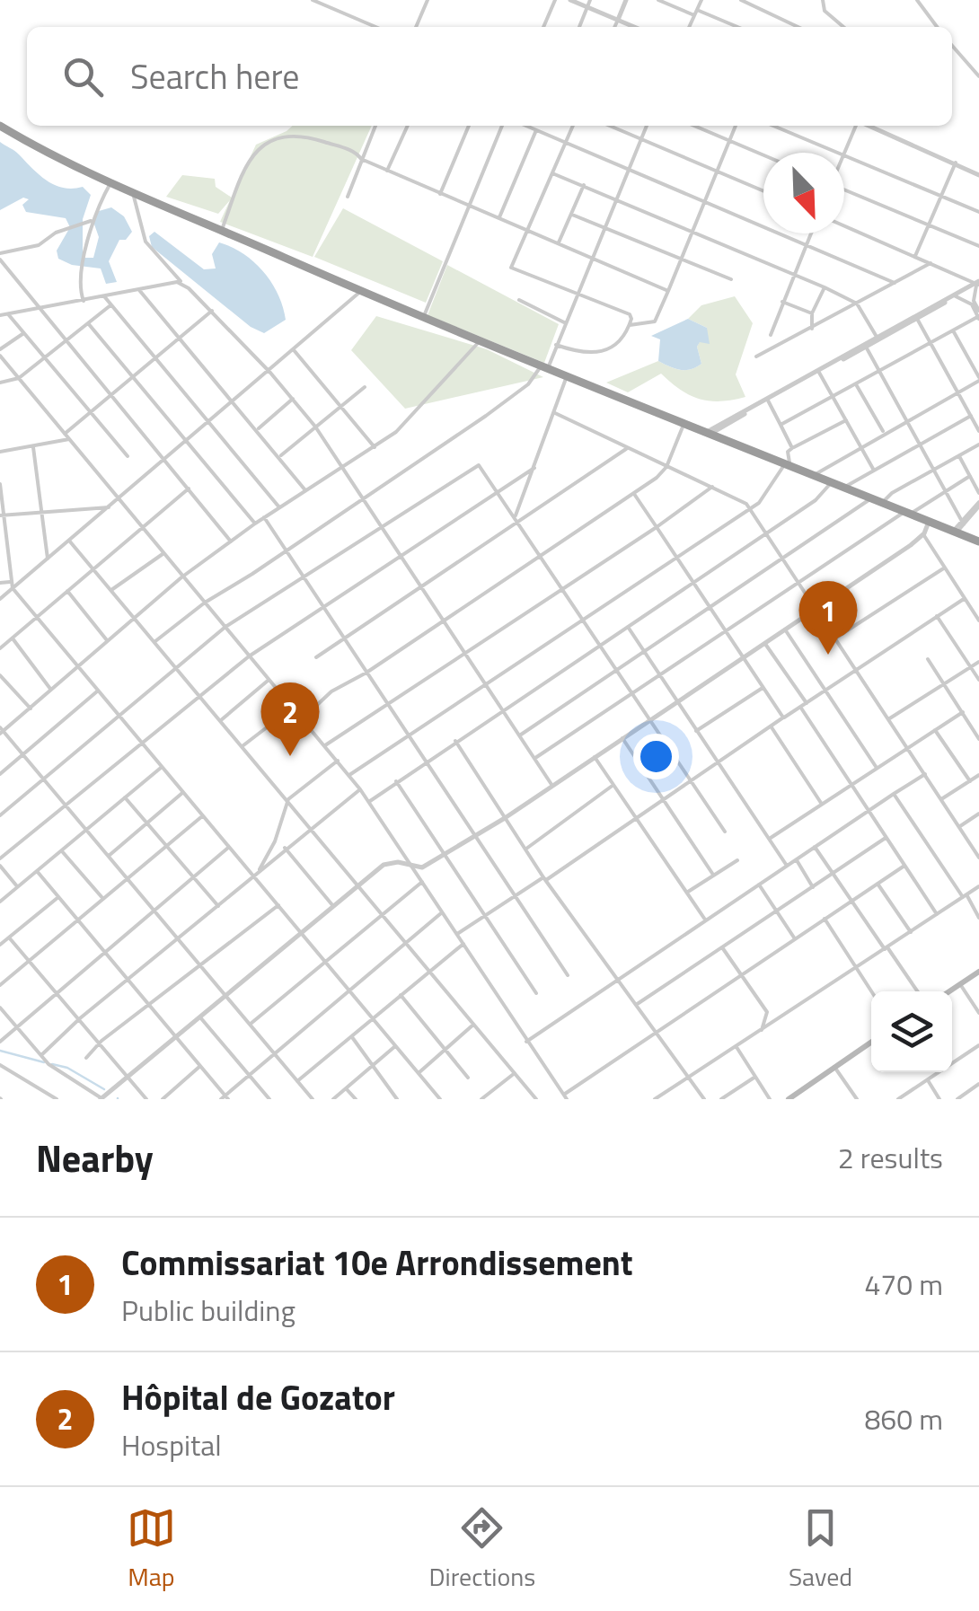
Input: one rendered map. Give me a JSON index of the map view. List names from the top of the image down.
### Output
{
  "north": "bottom right",
  "page": {
    "search": "Search here",
    "pins": ["1", "2"],
    "heading": ["Nearby", "2 results"],
    "list": [
      {
        "mark": "1",
        "name": "Commissariat 10e Arrondissement",
        "note": "Public building",
        "value": "470 m"
      },
      {
        "mark": "2",
        "name": "Hôpital de Gozator",
        "note": "Hospital",
        "value": "860 m"
      }
    ],
    "nav": ["Map", "Directions", "Saved"]
  }
}
